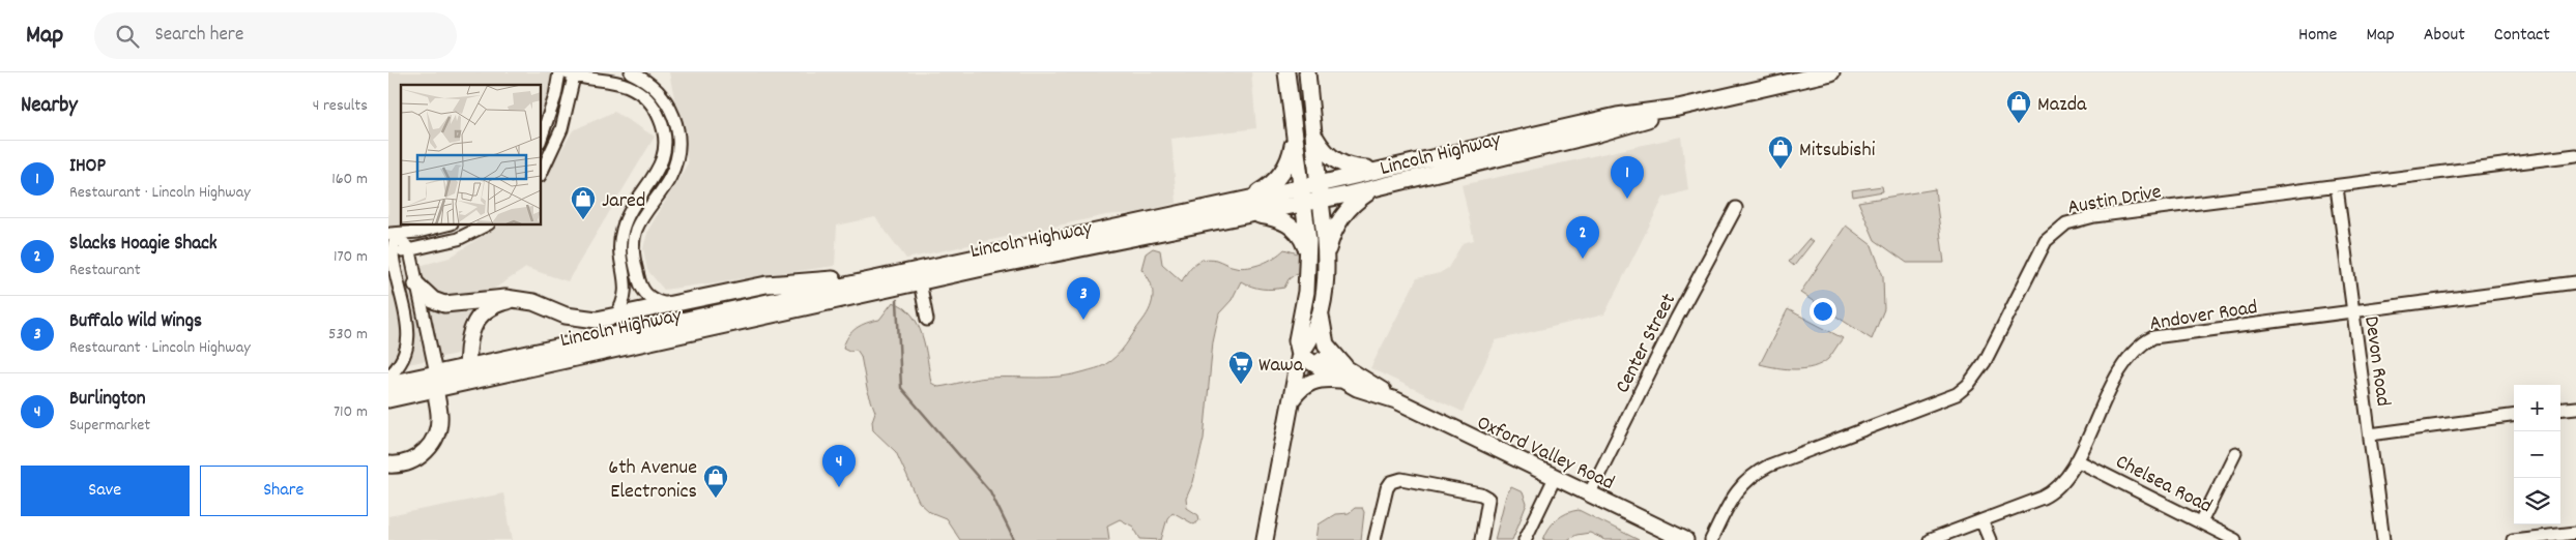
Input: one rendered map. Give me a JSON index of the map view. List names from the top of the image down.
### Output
{
  "streets": {
    "main road": ["Lincoln Highway", "Oxford Valley Road"],
    "street": [
      "Austin Drive",
      "Andover Road",
      "Center Street",
      "Devon Road",
      "Chelsea Road"
    ]
  },
  "crossings": [
    ["Austin Drive", "Devon Road"],
    ["Andover Road", "Devon Road"],
    ["Andover Road", "Chelsea Road"],
    ["Center Street", "Oxford Valley Road"]
  ],
  "places": {
    "shop": [
      "Mazda",
      "Mitsubishi",
      "Jared",
      "6th Avenue Electronics"
    ],
    "supermarket": ["Wawa"]
  },
  "page": {
    "header": "Map",
    "search": "Search here",
    "nav": [
      "Home",
      "Map",
      "About",
      "Contact"
    ],
    "heading": ["Nearby", "4 results"],
    "list": [
      {
        "mark": "1",
        "name": "IHOP",
        "note": "Restaurant · Lincoln Highway",
        "value": "160 m"
      },
      {
        "mark": "2",
        "name": "Slacks Hoagie Shack",
        "note": "Restaurant",
        "value": "170 m"
      },
      {
        "mark": "3",
        "name": "Buffalo Wild Wings",
        "note": "Restaurant · Lincoln Highway",
        "value": "530 m"
      },
      {
        "mark": "4",
        "name": "Burlington",
        "note": "Supermarket",
        "value": "710 m"
      }
    ],
    "pins": [
      "1",
      "2",
      "3",
      "4"
    ],
    "map_buttons": ["+", "−"],
    "buttons": ["Save", "Share"]
  }
}
